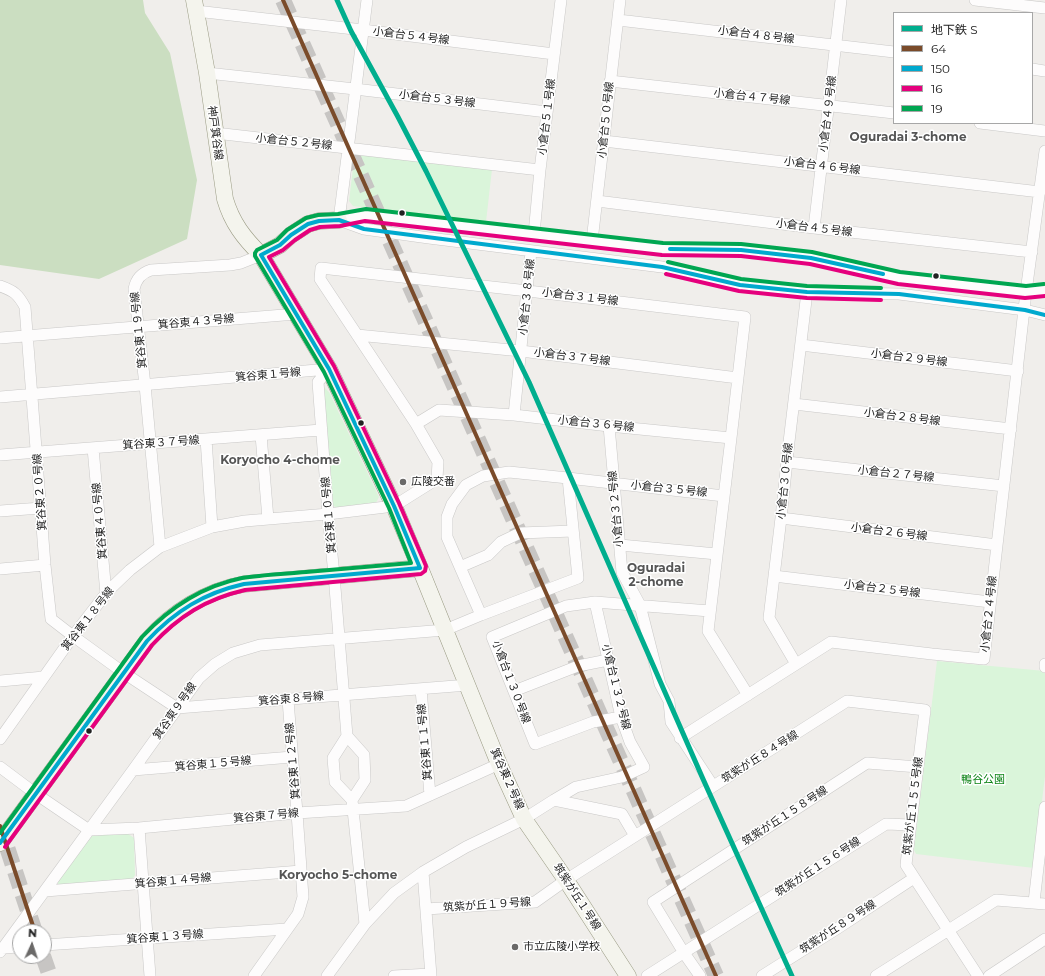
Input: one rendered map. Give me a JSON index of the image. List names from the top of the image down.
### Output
{
  "streets": {
    "street": [
      "小倉台４８号線",
      "小倉台５４号線",
      "小倉台４７号線",
      "小倉台５３号線",
      "小倉台４９号線",
      "小倉台５１号線",
      "小倉台５０号線",
      "神戸箕谷線",
      "小倉台５２号線",
      "小倉台４６号線",
      "小倉台４５号線",
      "小倉台３８号線",
      "小倉台３１号線",
      "箕谷東４３号線",
      "箕谷東１９号線",
      "小倉台３７号線",
      "小倉台２９号線",
      "箕谷東１号線",
      "小倉台２８号線",
      "小倉台３６号線",
      "箕谷東３７号線",
      "小倉台２７号線",
      "小倉台３０号線",
      "小倉台３５号線",
      "箕谷東２０号線",
      "小倉台３２号線",
      "箕谷東１０号線",
      "箕谷東４０号線",
      "小倉台２６号線",
      "小倉台２５号線",
      "小倉台２４号線",
      "箕谷東１８号線",
      "小倉台１３０号線",
      "小倉台１３２号線",
      "箕谷東８号線",
      "箕谷東９号線",
      "箕谷東１１号線",
      "筑紫が丘８４号線",
      "箕谷東１２号線",
      "箕谷東１５号線",
      "箕谷東２号線",
      "筑紫が丘１５５号線",
      "箕谷東７号線",
      "筑紫が丘１５８号線",
      "筑紫が丘１５６号線",
      "箕谷東１４号線",
      "筑紫が丘１号線",
      "筑紫が丘１９号線",
      "筑紫が丘８９号線",
      "箕谷東１３号線"
    ]
  },
  "crossings": [
    ["小倉台４８号線", "小倉台４９号線"],
    ["小倉台４８号線", "小倉台５０号線"],
    ["小倉台５４号線", "小倉台５１号線"],
    ["小倉台５４号線", "神戸箕谷線"],
    ["小倉台４７号線", "小倉台４９号線"],
    ["小倉台４７号線", "小倉台５０号線"],
    ["小倉台５３号線", "小倉台５１号線"],
    ["小倉台５３号線", "神戸箕谷線"],
    ["小倉台４９号線", "小倉台４６号線"],
    ["小倉台４９号線", "小倉台４５号線"],
    ["小倉台５１号線", "小倉台５２号線"],
    ["小倉台５０号線", "小倉台４６号線"],
    ["小倉台５０号線", "小倉台４５号線"],
    ["神戸箕谷線", "小倉台５２号線"],
    ["神戸箕谷線", "箕谷東１９号線"],
    ["小倉台４６号線", "小倉台２４号線"],
    ["小倉台４５号線", "小倉台２４号線"],
    ["小倉台３８号線", "小倉台３１号線"],
    ["小倉台３８号線", "小倉台３７号線"],
    ["小倉台３８号線", "小倉台３６号線"],
    ["小倉台３１号線", "小倉台３７号線"],
    ["小倉台３１号線", "小倉台３６号線"],
    ["小倉台３１号線", "小倉台３５号線"],
    ["小倉台３１号線", "小倉台２４号線"],
    ["小倉台３１号線", "箕谷東１８号線"],
    ["箕谷東４３号線", "箕谷東１９号線"],
    ["箕谷東４３号線", "箕谷東２０号線"],
    ["箕谷東１９号線", "箕谷東１号線"],
    ["箕谷東１９号線", "箕谷東３７号線"],
    ["箕谷東１９号線", "箕谷東１８号線"],
    ["小倉台２９号線", "小倉台３０号線"],
    ["小倉台２９号線", "小倉台２４号線"],
    ["箕谷東１号線", "箕谷東２０号線"],
    ["箕谷東１号線", "箕谷東１０号線"],
    ["小倉台２８号線", "小倉台３０号線"],
    ["小倉台２８号線", "小倉台２４号線"],
    ["小倉台３６号線", "小倉台３２号線"],
    ["箕谷東３７号線", "箕谷東２０号線"],
    ["箕谷東３７号線", "箕谷東１０号線"],
    ["箕谷東３７号線", "箕谷東４０号線"],
    ["小倉台２７号線", "小倉台３０号線"],
    ["小倉台２７号線", "小倉台２４号線"],
    ["小倉台３０号線", "小倉台２６号線"],
    ["小倉台３０号線", "小倉台２５号線"],
    ["小倉台３０号線", "小倉台２４号線"],
    ["小倉台３５号線", "小倉台３２号線"],
    ["小倉台３５号線", "箕谷東９号線"],
    ["箕谷東２０号線", "箕谷東１８号線"],
    ["小倉台３２号線", "小倉台２４号線"],
    ["小倉台３２号線", "筑紫が丘８４号線"],
    ["箕谷東１０号線", "箕谷東１８号線"],
    ["箕谷東１０号線", "箕谷東８号線"],
    ["箕谷東１０号線", "箕谷東９号線"],
    ["箕谷東４０号線", "箕谷東１８号線"],
    ["小倉台２６号線", "小倉台２４号線"],
    ["小倉台２５号線", "小倉台２４号線"],
    ["小倉台１３０号線", "小倉台１３２号線"],
    ["箕谷東８号線", "箕谷東９号線"],
    ["箕谷東８号線", "箕谷東１１号線"],
    ["箕谷東８号線", "箕谷東１２号線"],
    ["箕谷東８号線", "箕谷東２号線"],
    ["箕谷東９号線", "箕谷東１５号線"],
    ["箕谷東９号線", "箕谷東２号線"],
    ["箕谷東９号線", "箕谷東７号線"],
    ["箕谷東９号線", "箕谷東１４号線"],
    ["箕谷東１１号線", "箕谷東７号線"],
    ["筑紫が丘８４号線", "筑紫が丘１５５号線"],
    ["筑紫が丘８４号線", "筑紫が丘１号線"],
    ["筑紫が丘８４号線", "筑紫が丘１９号線"],
    ["箕谷東１２号線", "箕谷東１５号線"],
    ["箕谷東１２号線", "箕谷東７号線"],
    ["箕谷東１２号線", "箕谷東１４号線"],
    ["箕谷東１２号線", "箕谷東１３号線"],
    ["箕谷東２号線", "箕谷東７号線"],
    ["箕谷東２号線", "筑紫が丘１号線"],
    ["筑紫が丘１５５号線", "筑紫が丘１５８号線"],
    ["筑紫が丘１５５号線", "筑紫が丘１５６号線"],
    ["筑紫が丘１５５号線", "筑紫が丘８９号線"],
    ["筑紫が丘１５８号線", "筑紫が丘１５６号線"],
    ["筑紫が丘１号線", "筑紫が丘１９号線"]
  ],
  "districts": [
    "Oguradai 3-chome",
    "Koryocho 4-chome",
    "Oguradai 2-chome",
    "Koryocho 5-chome"
  ],
  "parks": ["鴨谷公園"],
  "places": ["広陵交番", "市立広陵小学校"],
  "lines": [
    "metro line S",
    "transit line 64",
    "transit line 19",
    "transit line 150",
    "transit line 16"
  ],
  "legend": [
    "地下鉄 S",
    "64",
    "150",
    "16",
    "19"
  ],
  "north": "top"
}
